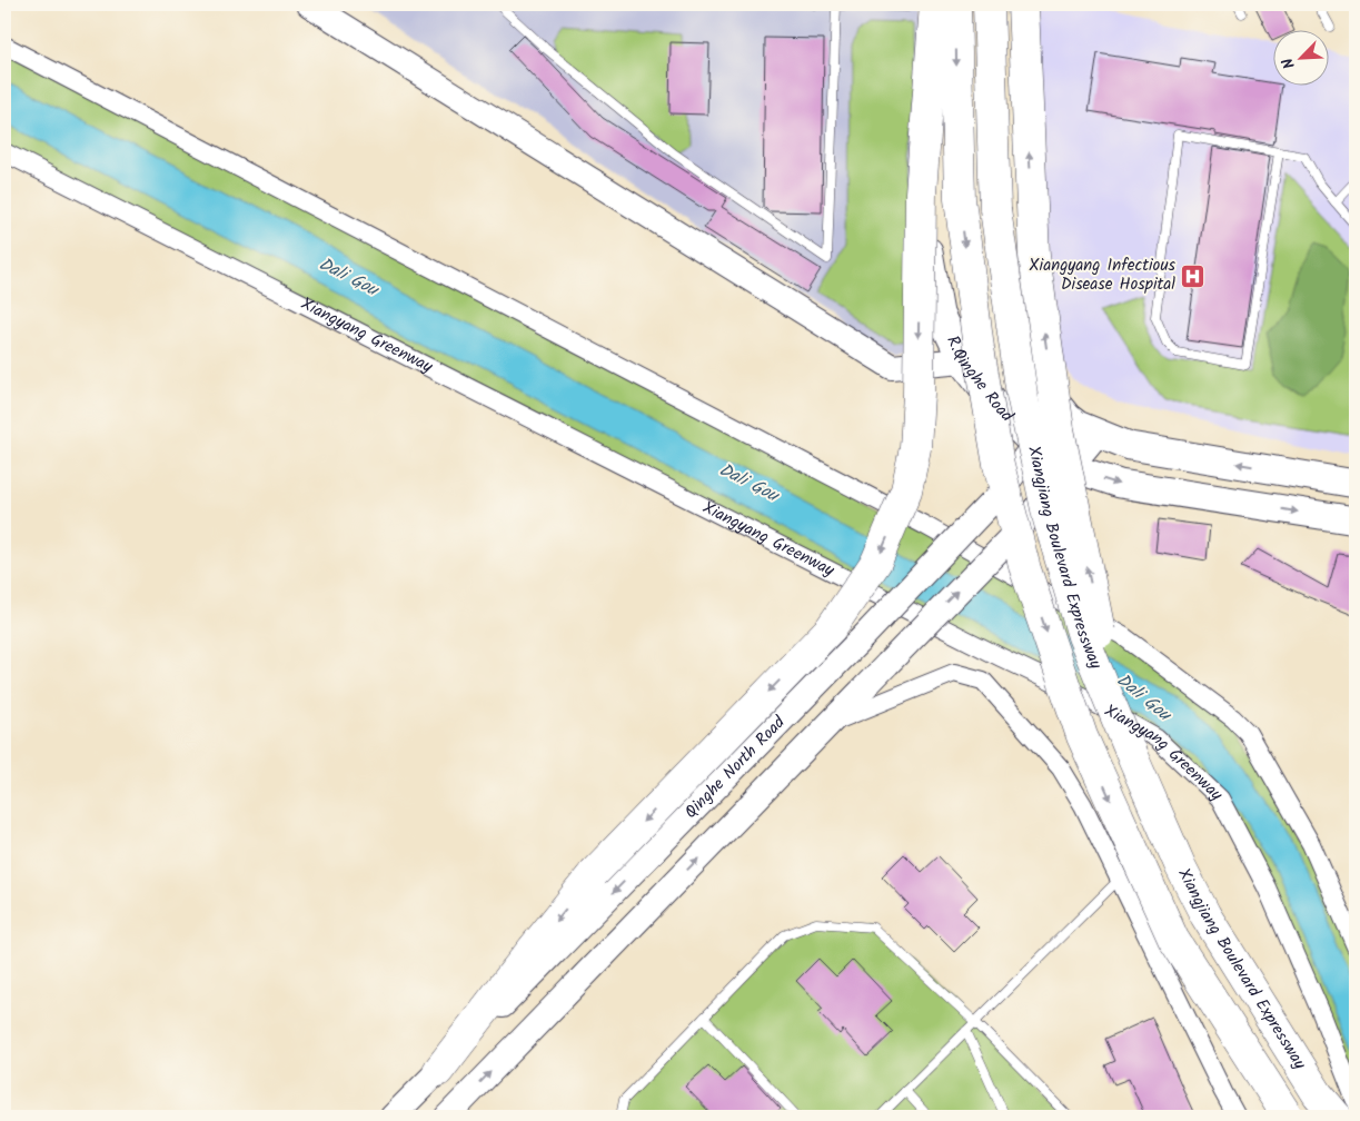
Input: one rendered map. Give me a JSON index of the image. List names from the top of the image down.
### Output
{
  "streets": {
    "highway": ["Xiangjiang Boulevard Expressway"],
    "main road": ["R.Qinghe Road", "Qinghe North Road"],
    "street": ["Xiangyang Greenway"]
  },
  "crossings": [
    ["R.Qinghe Road", "Qinghe North Road"]
  ],
  "water": ["Dali Gou"],
  "places": {
    "hospital": ["Xiangyang Infectious Disease Hospital"]
  },
  "north": "bottom left"
}
